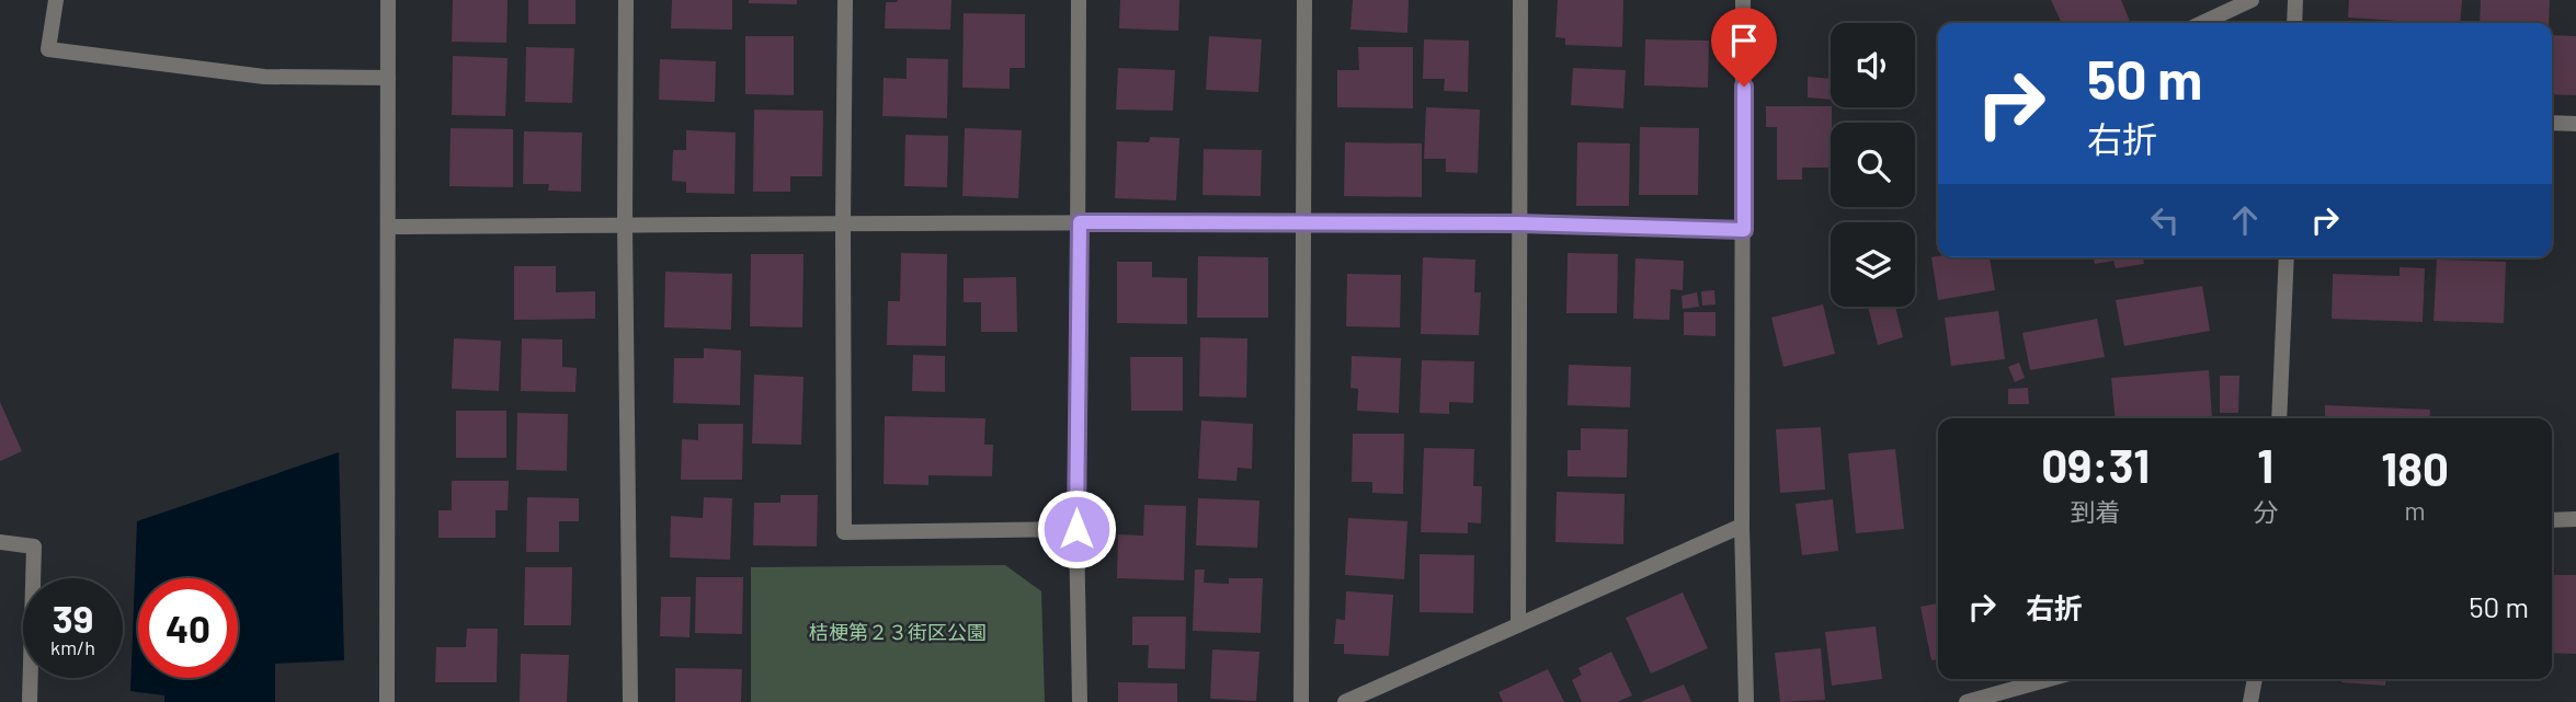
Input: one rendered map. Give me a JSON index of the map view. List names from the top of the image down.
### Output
{
  "parks": ["桔梗第２３街区公園"],
  "page": {
    "turn": ["50 m", "右折"],
    "eta": [
      "09:31",
      "到着",
      "1",
      "分",
      "180",
      "m"
    ],
    "list": [
      {
        "name": "右折",
        "value": "50 m"
      }
    ],
    "speed": "39 km/h",
    "limit": "40"
  }
}
